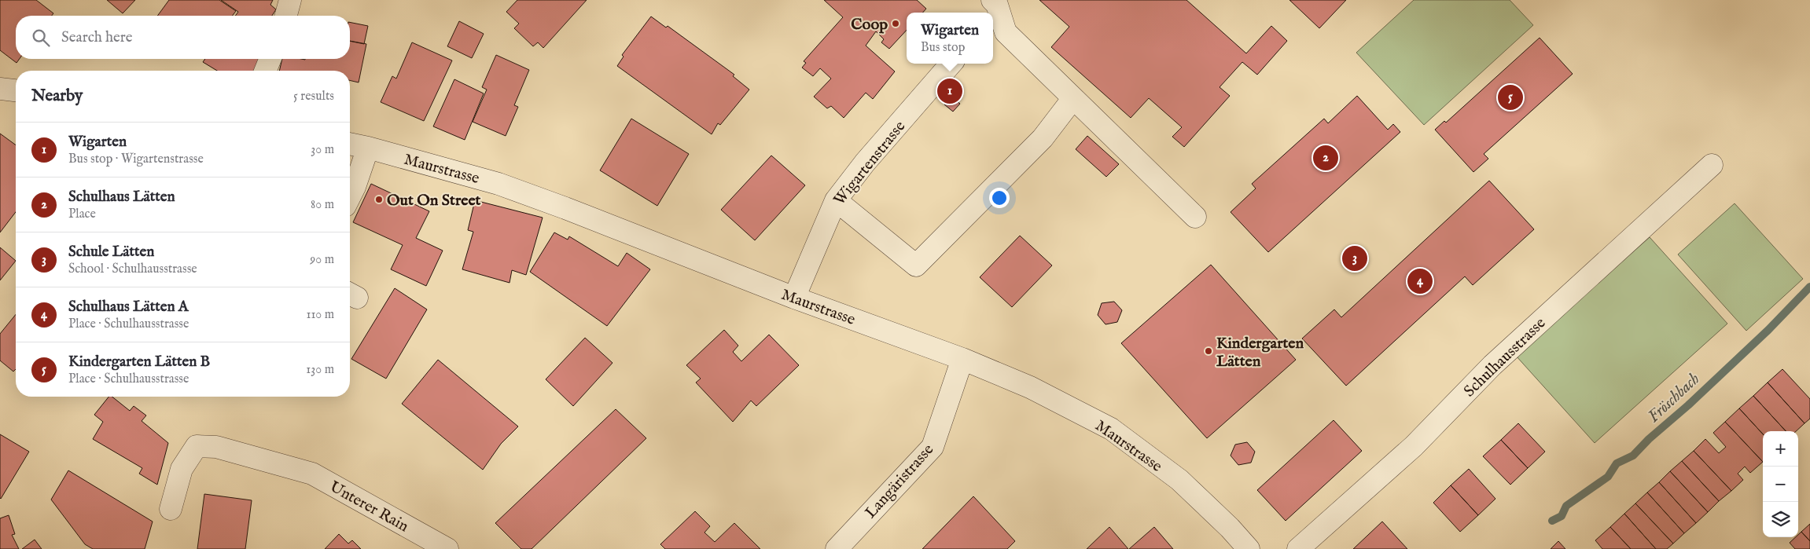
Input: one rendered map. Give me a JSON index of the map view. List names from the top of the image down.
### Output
{
  "streets": {
    "street": [
      "Wigartenstrasse",
      "Maurstrasse",
      "Schulhausstrasse",
      "Langäristrasse",
      "Unterer Rain"
    ]
  },
  "crossings": [
    ["Wigartenstrasse", "Maurstrasse"],
    ["Maurstrasse", "Langäristrasse"]
  ],
  "water": ["Fröschbach"],
  "places": ["Coop", "Out On Street", "Kindergarten Lätten"],
  "page": {
    "popup": ["Wigarten", "Bus stop"],
    "search": "Search here",
    "heading": ["Nearby", "5 results"],
    "pins": [
      "1",
      "5",
      "2",
      "3",
      "4"
    ],
    "list": [
      {
        "mark": "1",
        "name": "Wigarten",
        "note": "Bus stop · Wigartenstrasse",
        "value": "30 m"
      },
      {
        "mark": "2",
        "name": "Schulhaus Lätten",
        "note": "Place",
        "value": "80 m"
      },
      {
        "mark": "3",
        "name": "Schule Lätten",
        "note": "School · Schulhausstrasse",
        "value": "90 m"
      },
      {
        "mark": "4",
        "name": "Schulhaus Lätten A",
        "note": "Place · Schulhausstrasse",
        "value": "110 m"
      },
      {
        "mark": "5",
        "name": "Kindergarten Lätten B",
        "note": "Place · Schulhausstrasse",
        "value": "130 m"
      }
    ],
    "map_buttons": ["+", "−"]
  }
}
